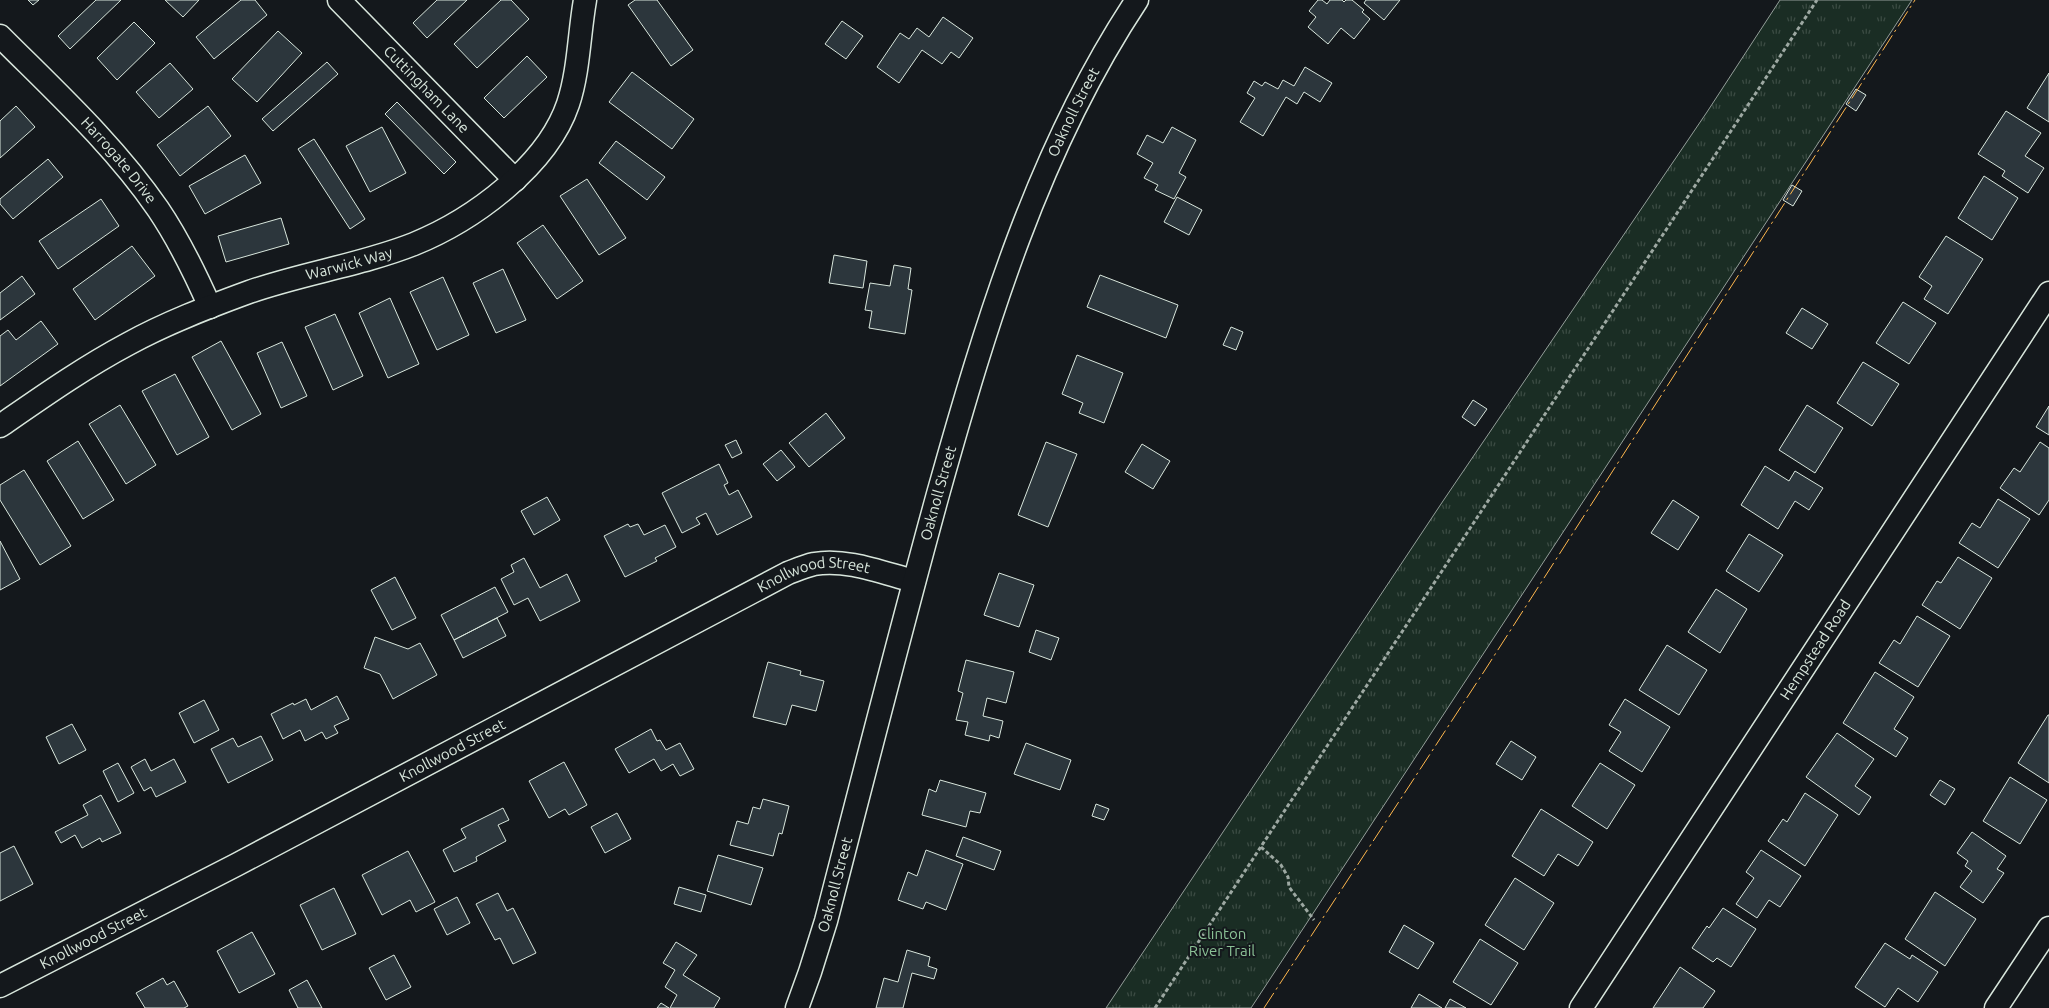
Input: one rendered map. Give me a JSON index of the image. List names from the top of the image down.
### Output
{
  "streets": {
    "street": [
      "Cuttingham Lane",
      "Oaknoll Street",
      "Harrogate Drive",
      "Warwick Way",
      "Knollwood Street",
      "Hempstead Road"
    ]
  },
  "crossings": [
    ["Cuttingham Lane", "Warwick Way"],
    ["Oaknoll Street", "Knollwood Street"],
    ["Harrogate Drive", "Warwick Way"]
  ],
  "parks": ["Clinton River Trail"]
}
